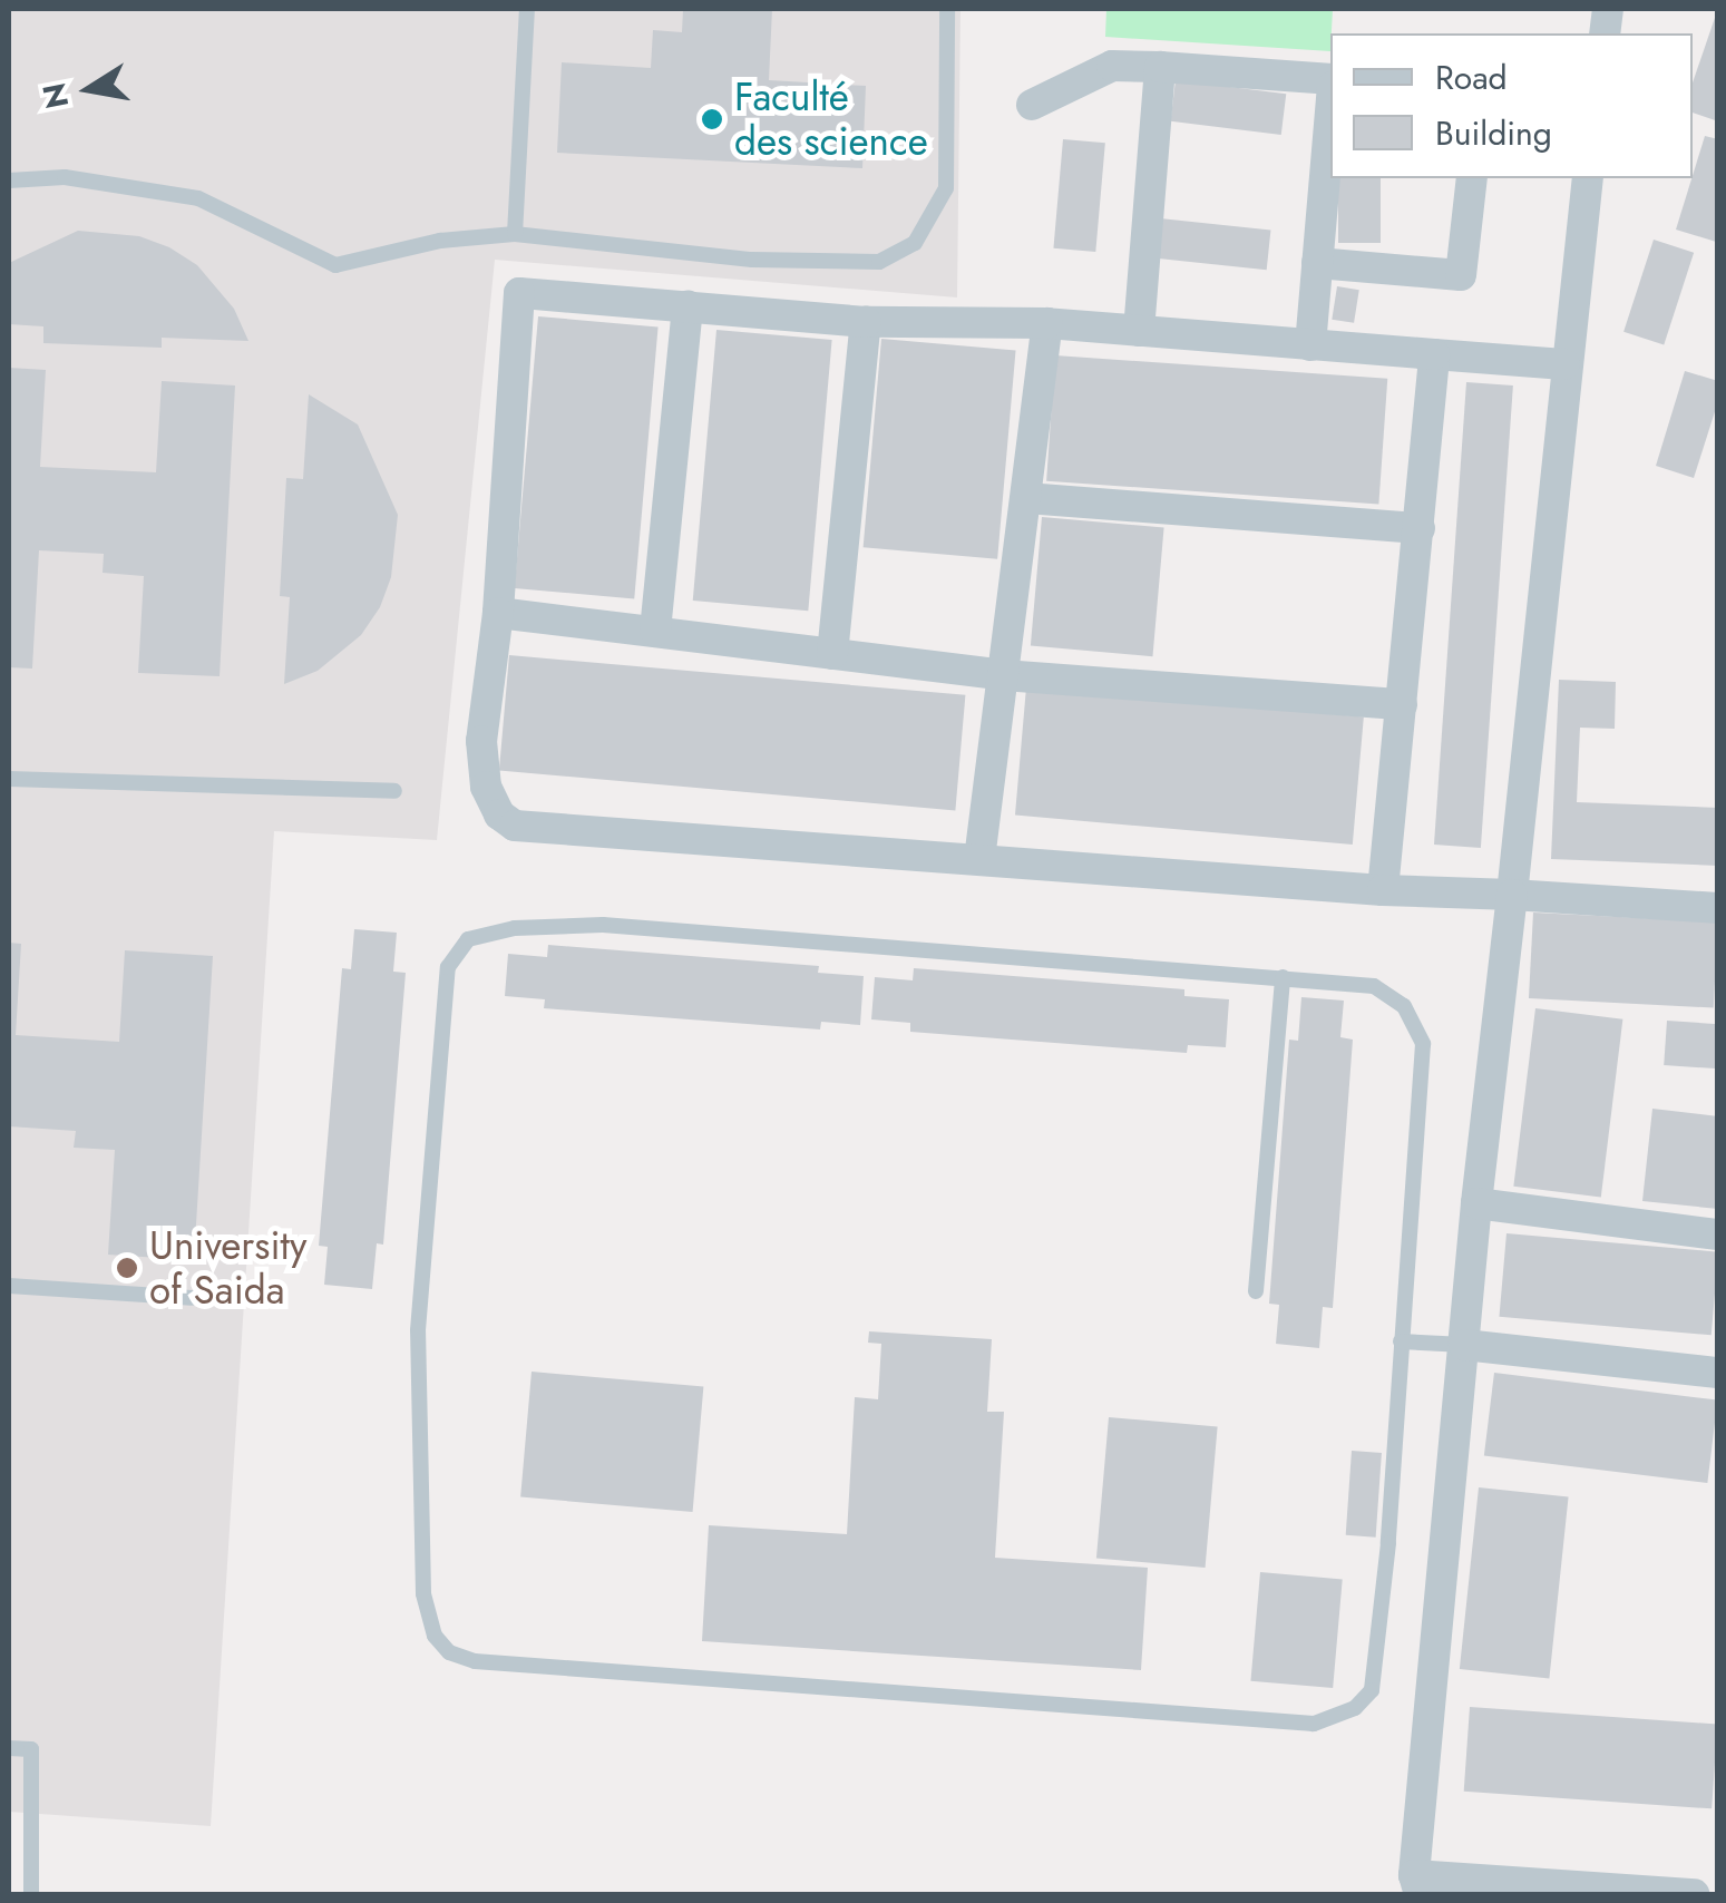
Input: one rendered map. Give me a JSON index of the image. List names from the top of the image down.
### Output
{
  "places": ["Faculté des science", "University of Saida"],
  "legend": ["Road", "Building"],
  "north": "left"
}
